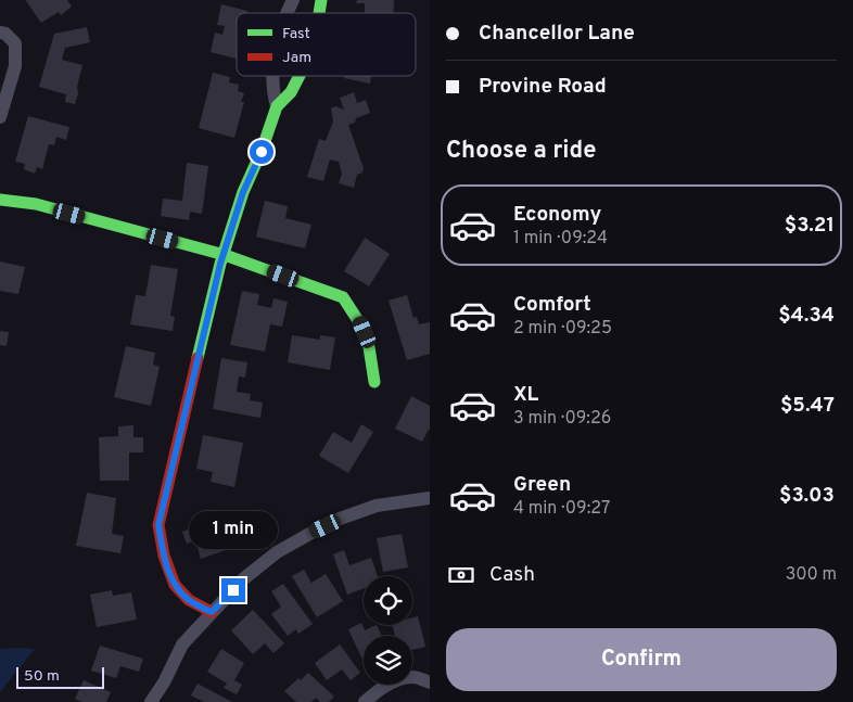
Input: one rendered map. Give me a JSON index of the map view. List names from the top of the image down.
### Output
{
  "legend": ["Fast", "Jam"],
  "scale_bar": "50 m",
  "page": {
    "banner": ["Chancellor Lane", "Provine Road"],
    "heading": "Choose a ride",
    "list": [
      {
        "name": "Economy",
        "note": "1 min · 09:24",
        "value": "$3.21"
      },
      {
        "name": "Comfort",
        "note": "2 min · 09:25",
        "value": "$4.34"
      },
      {
        "name": "XL",
        "note": "3 min · 09:26",
        "value": "$5.47"
      },
      {
        "name": "Green",
        "note": "4 min · 09:27",
        "value": "$3.03"
      }
    ],
    "bubble": "1 min",
    "pay": ["Cash", "300 m"],
    "buttons": "Confirm",
    "scale": "50 m"
  }
}
